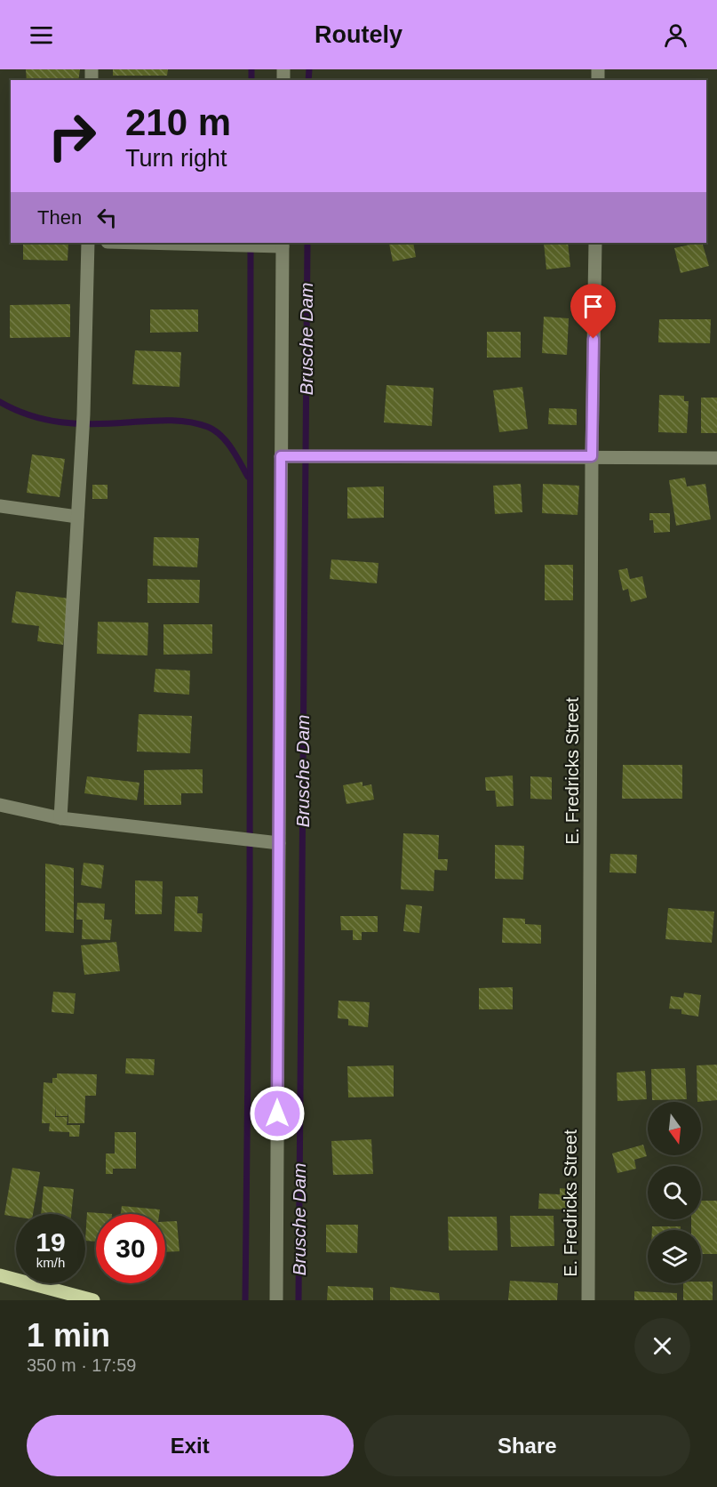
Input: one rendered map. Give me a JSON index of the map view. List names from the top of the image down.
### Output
{
  "streets": {
    "street": ["E. Fredricks Street"]
  },
  "water": ["Brusche Dam"],
  "north": "bottom",
  "page": {
    "header": "Routely",
    "turn": ["210 m", "Turn right"],
    "then": "Then",
    "speed": "19 km/h",
    "limit": "30",
    "heading": ["1 min", "350 m · 17:59"],
    "buttons": ["Exit", "Share"]
  }
}
